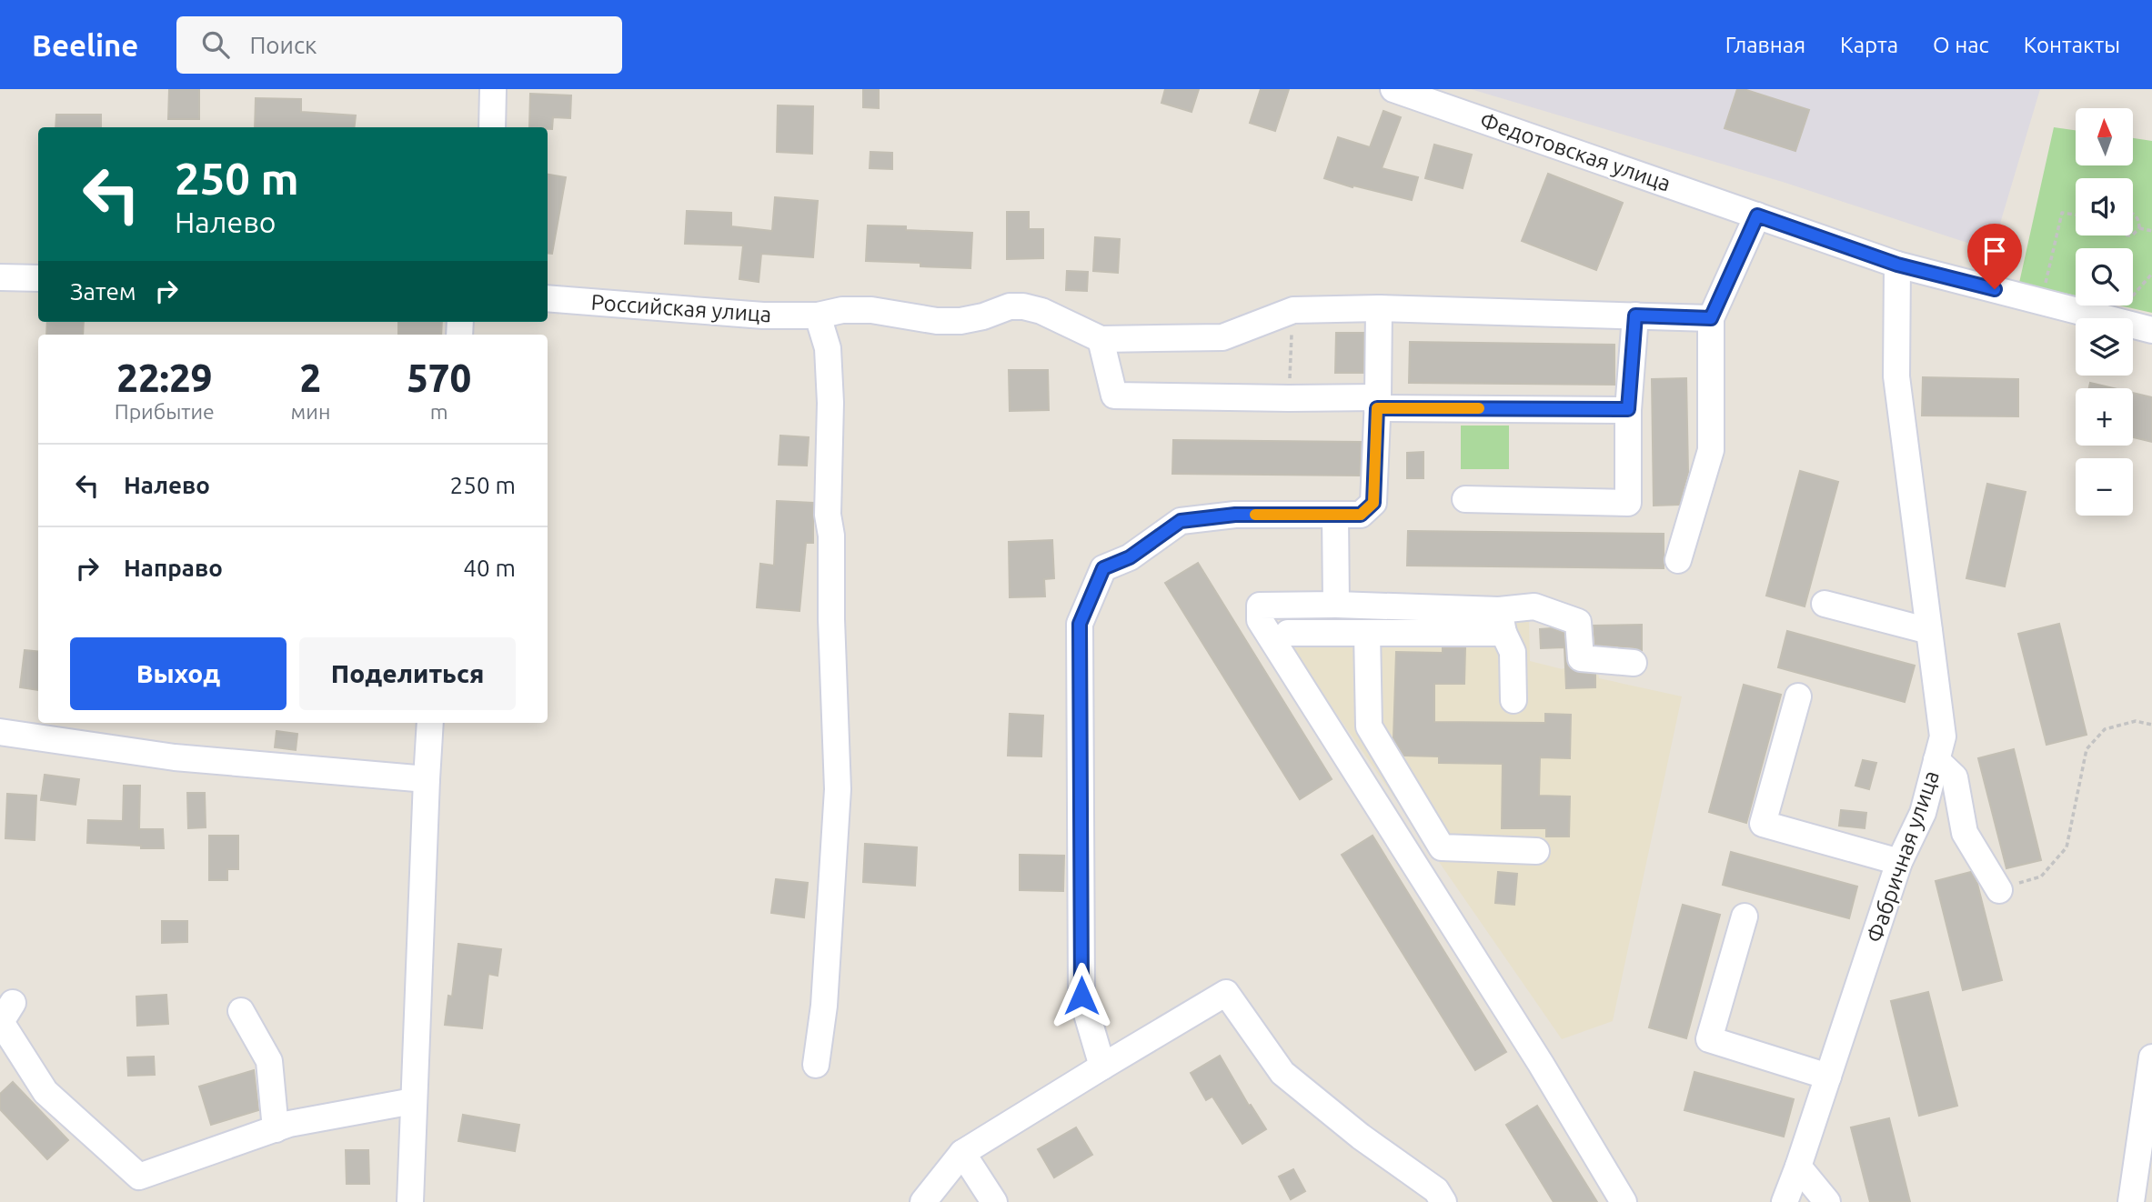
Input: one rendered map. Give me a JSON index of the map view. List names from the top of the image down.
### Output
{
  "streets": {
    "street": ["Федотовская улица", "Российская улица", "Фабричная улица"]
  },
  "crossings": [
    ["Федотовская улица", "Фабричная улица"]
  ],
  "north": "top",
  "page": {
    "header": "Beeline",
    "search": "Поиск",
    "nav": [
      "Главная",
      "Карта",
      "О нас",
      "Контакты"
    ],
    "map_buttons": ["+", "−"],
    "turn": ["250 m", "Налево"],
    "then": "Затем",
    "eta": [
      "22:29",
      "Прибытие",
      "2",
      "мин",
      "570",
      "m"
    ],
    "list": [
      {
        "name": "Налево",
        "value": "250 m"
      },
      {
        "name": "Направо",
        "value": "40 m"
      }
    ],
    "buttons": ["Выход", "Поделиться"]
  }
}
